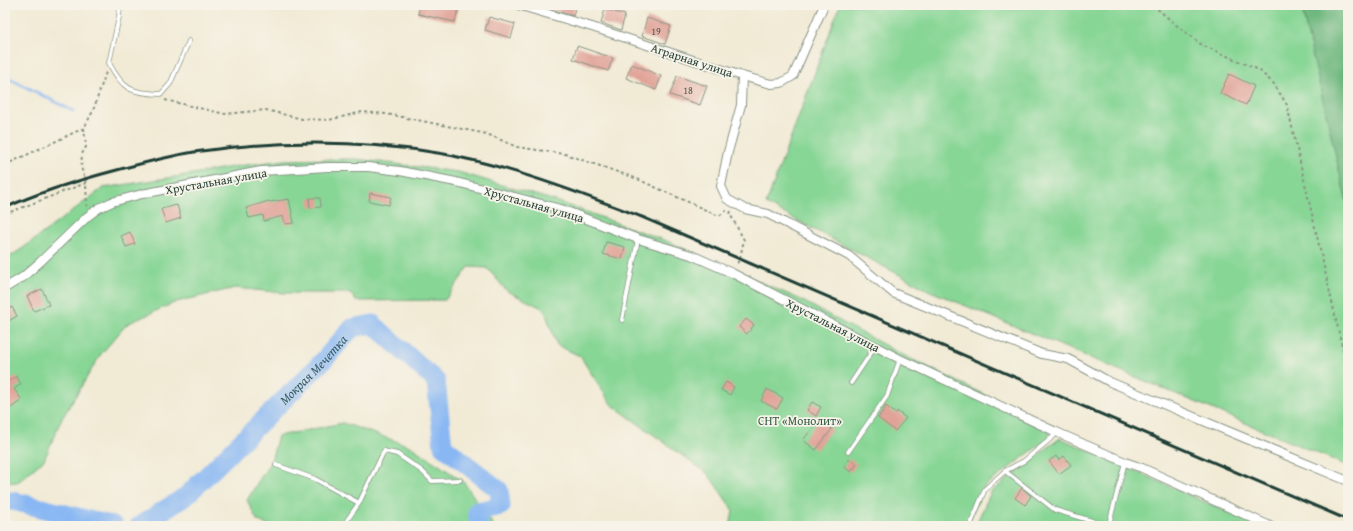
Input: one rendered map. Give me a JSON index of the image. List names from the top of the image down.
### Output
{
  "streets": {
    "street": ["Аграрная улица", "Хрустальная улица"]
  },
  "water": ["Мокрая Мечетка"],
  "parks": ["СНТ «Монолит»"],
  "house_numbers": ["19", "18"]
}
